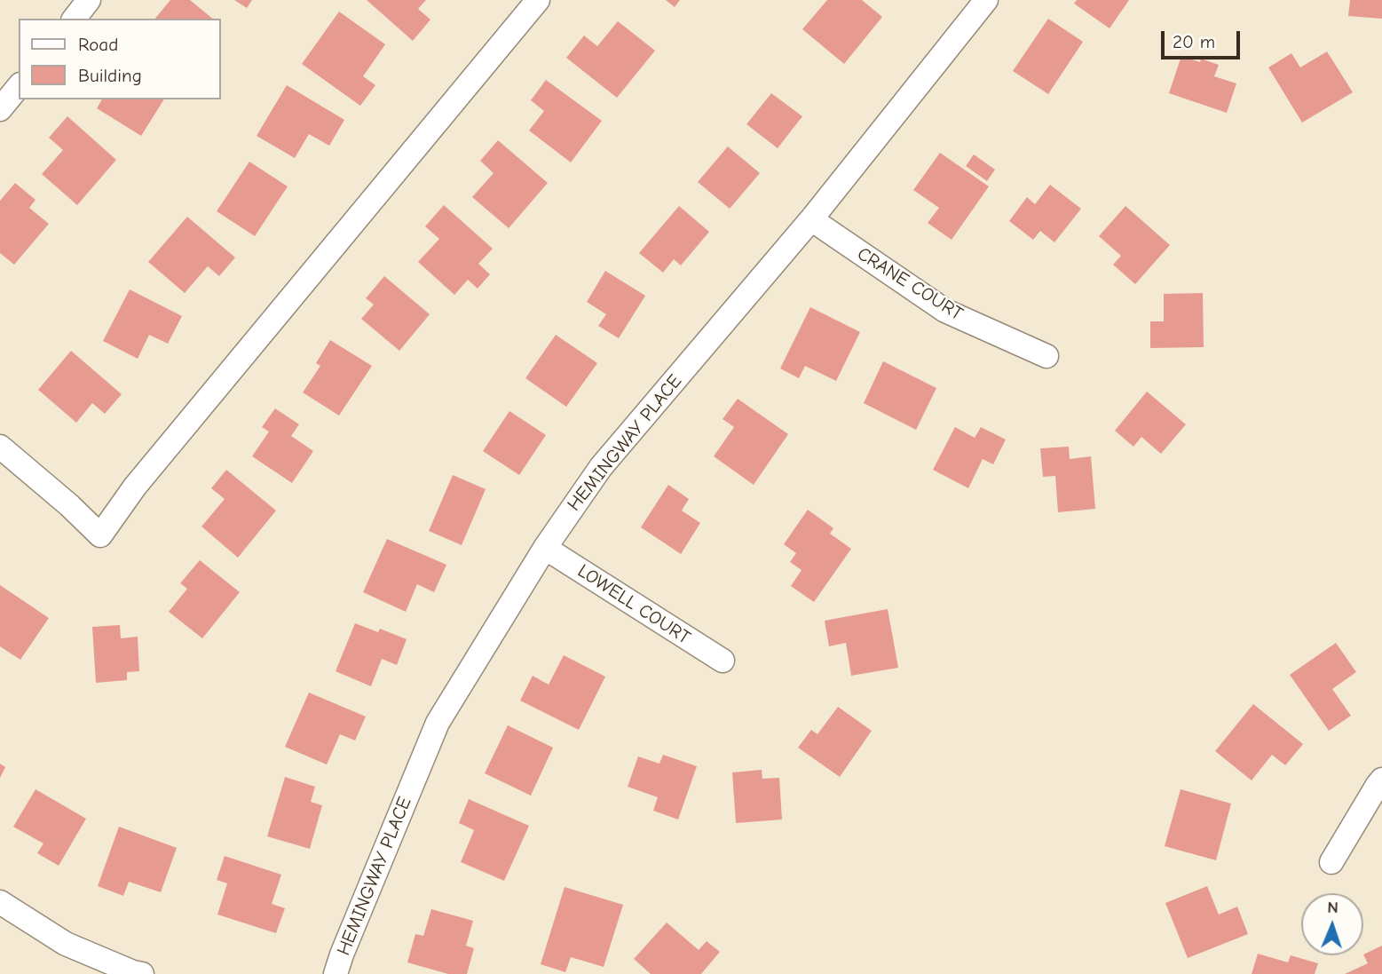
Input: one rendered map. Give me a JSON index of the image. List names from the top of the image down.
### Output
{
  "streets": {
    "street": ["CRANE COURT", "HEMINGWAY PLACE", "LOWELL COURT"]
  },
  "crossings": [
    ["CRANE COURT", "HEMINGWAY PLACE"],
    ["HEMINGWAY PLACE", "LOWELL COURT"]
  ],
  "legend": ["Road", "Building"],
  "scale_bar": "20 m",
  "north": "top"
}
